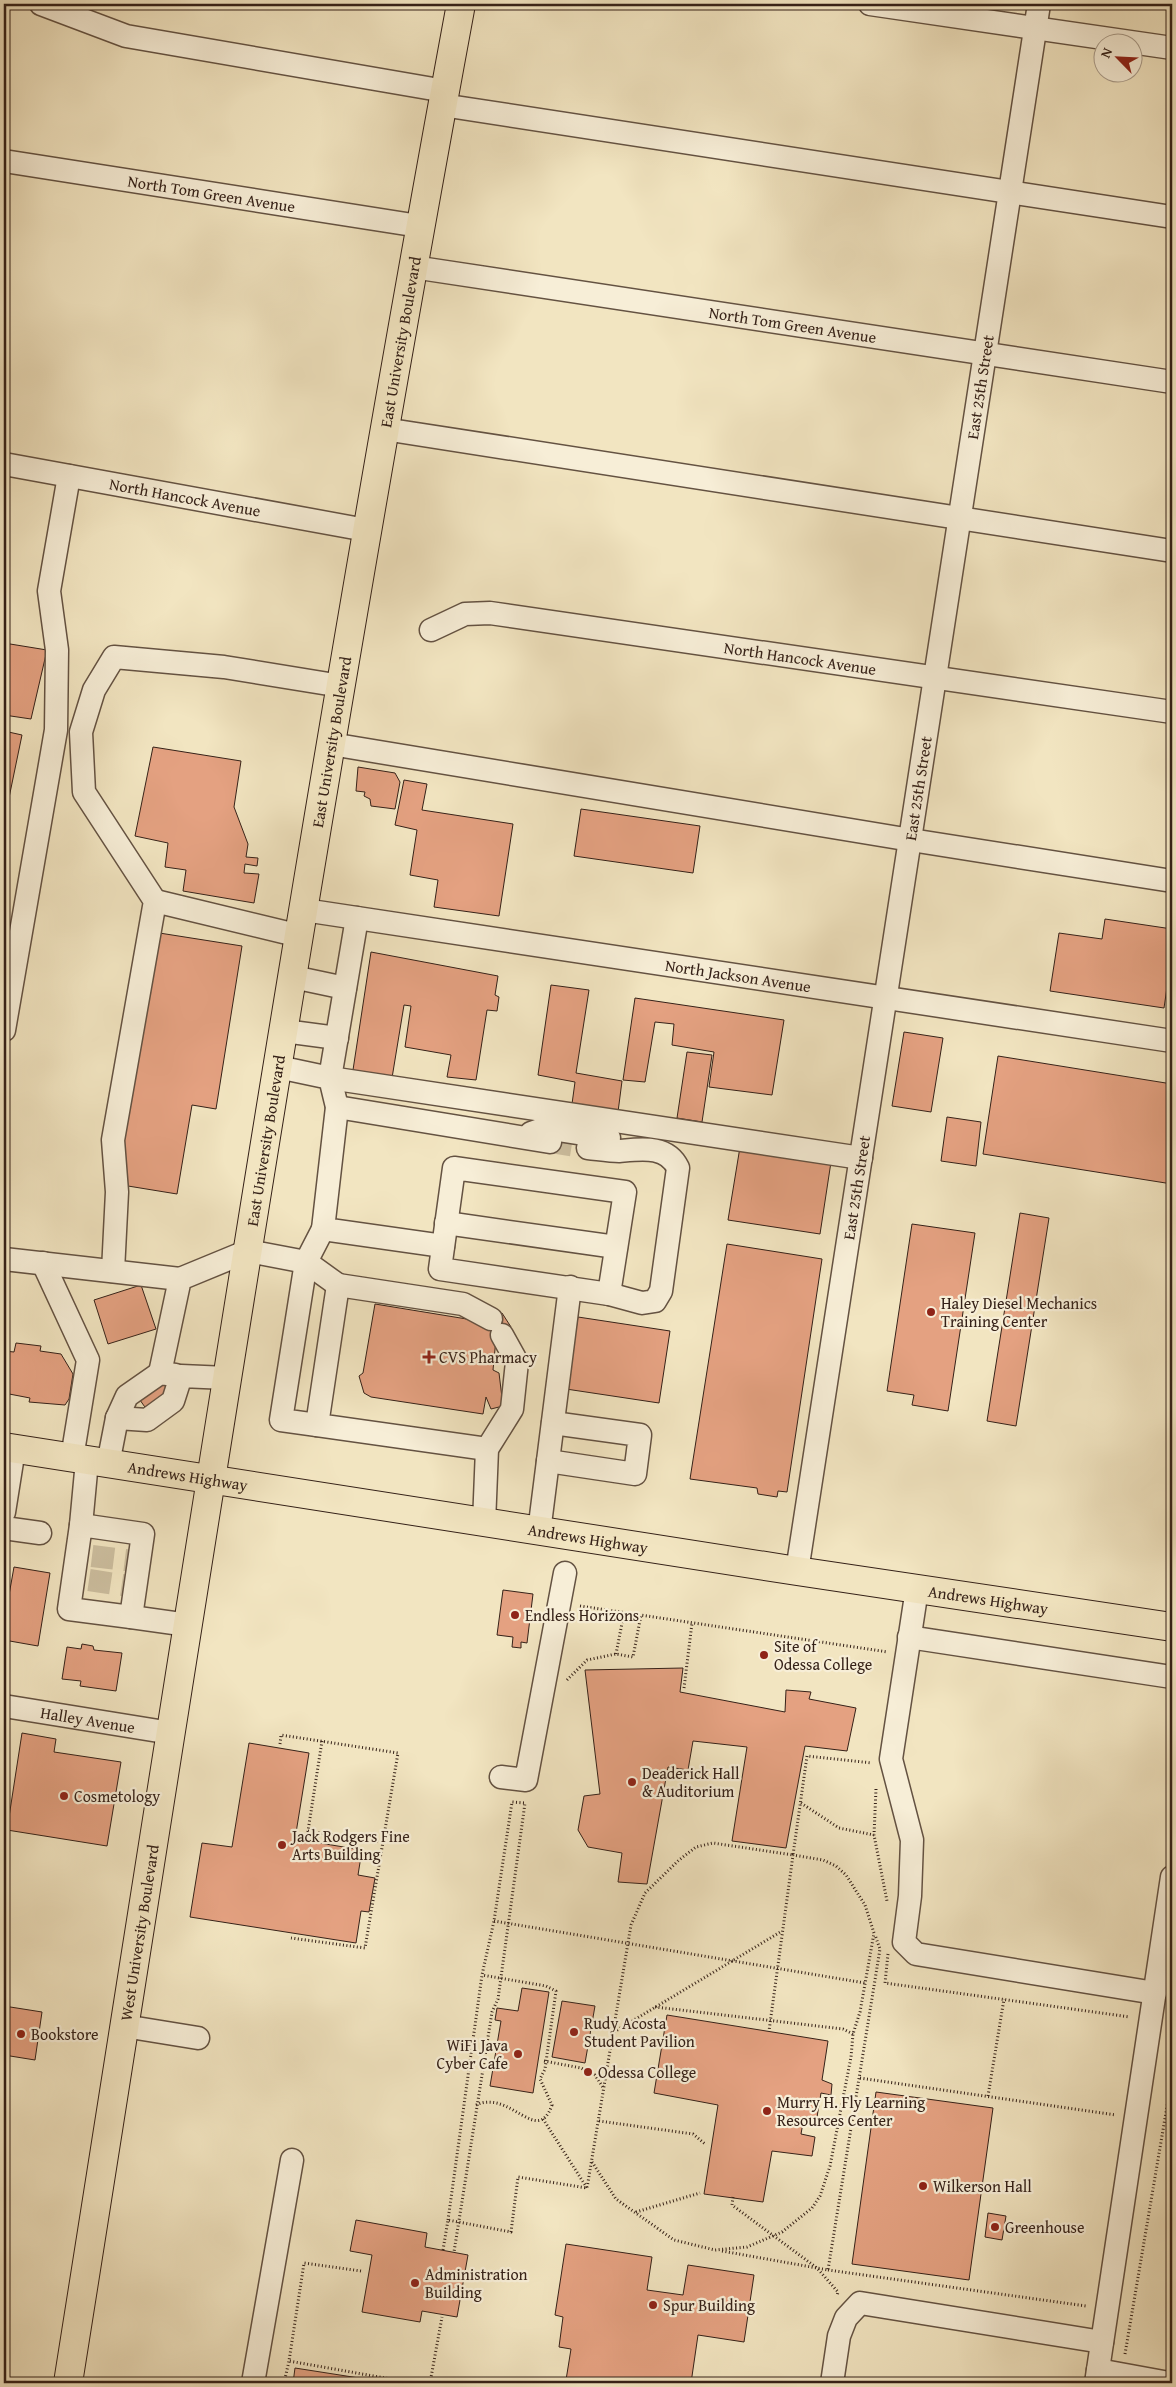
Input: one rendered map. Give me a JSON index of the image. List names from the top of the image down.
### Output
{
  "streets": {
    "main road": ["East University Boulevard", "Andrews Highway", "West University Boulevard"],
    "street": [
      "North Tom Green Avenue",
      "East 25th Street",
      "North Hancock Avenue",
      "North Jackson Avenue",
      "Halley Avenue"
    ]
  },
  "crossings": [
    ["North Tom Green Avenue", "East University Boulevard"],
    ["North Tom Green Avenue", "East 25th Street"],
    ["East University Boulevard", "North Hancock Avenue"],
    ["East University Boulevard", "North Jackson Avenue"],
    ["East University Boulevard", "Andrews Highway"],
    ["East University Boulevard", "West University Boulevard"],
    ["East 25th Street", "North Hancock Avenue"],
    ["East 25th Street", "North Jackson Avenue"],
    ["East 25th Street", "Andrews Highway"],
    ["Andrews Highway", "West University Boulevard"],
    ["Halley Avenue", "West University Boulevard"]
  ],
  "places": {
    "other": [
      "Haley Diesel Mechanics Training Center",
      "Endless Horizons",
      "Site of Odessa College",
      "Deaderick Hall & Auditorium",
      "Cosmetology",
      "Jack Rodgers Fine Arts Building",
      "Rudy Acosta Student Pavilion",
      "Bookstore",
      "WiFi Java Cyber Cafe",
      "Odessa College",
      "Murry H. Fly Learning Resources Center",
      "Wilkerson Hall",
      "Greenhouse",
      "Administration Building",
      "Spur Building"
    ],
    "health": ["CVS Pharmacy"]
  },
  "north": "top left"
}
